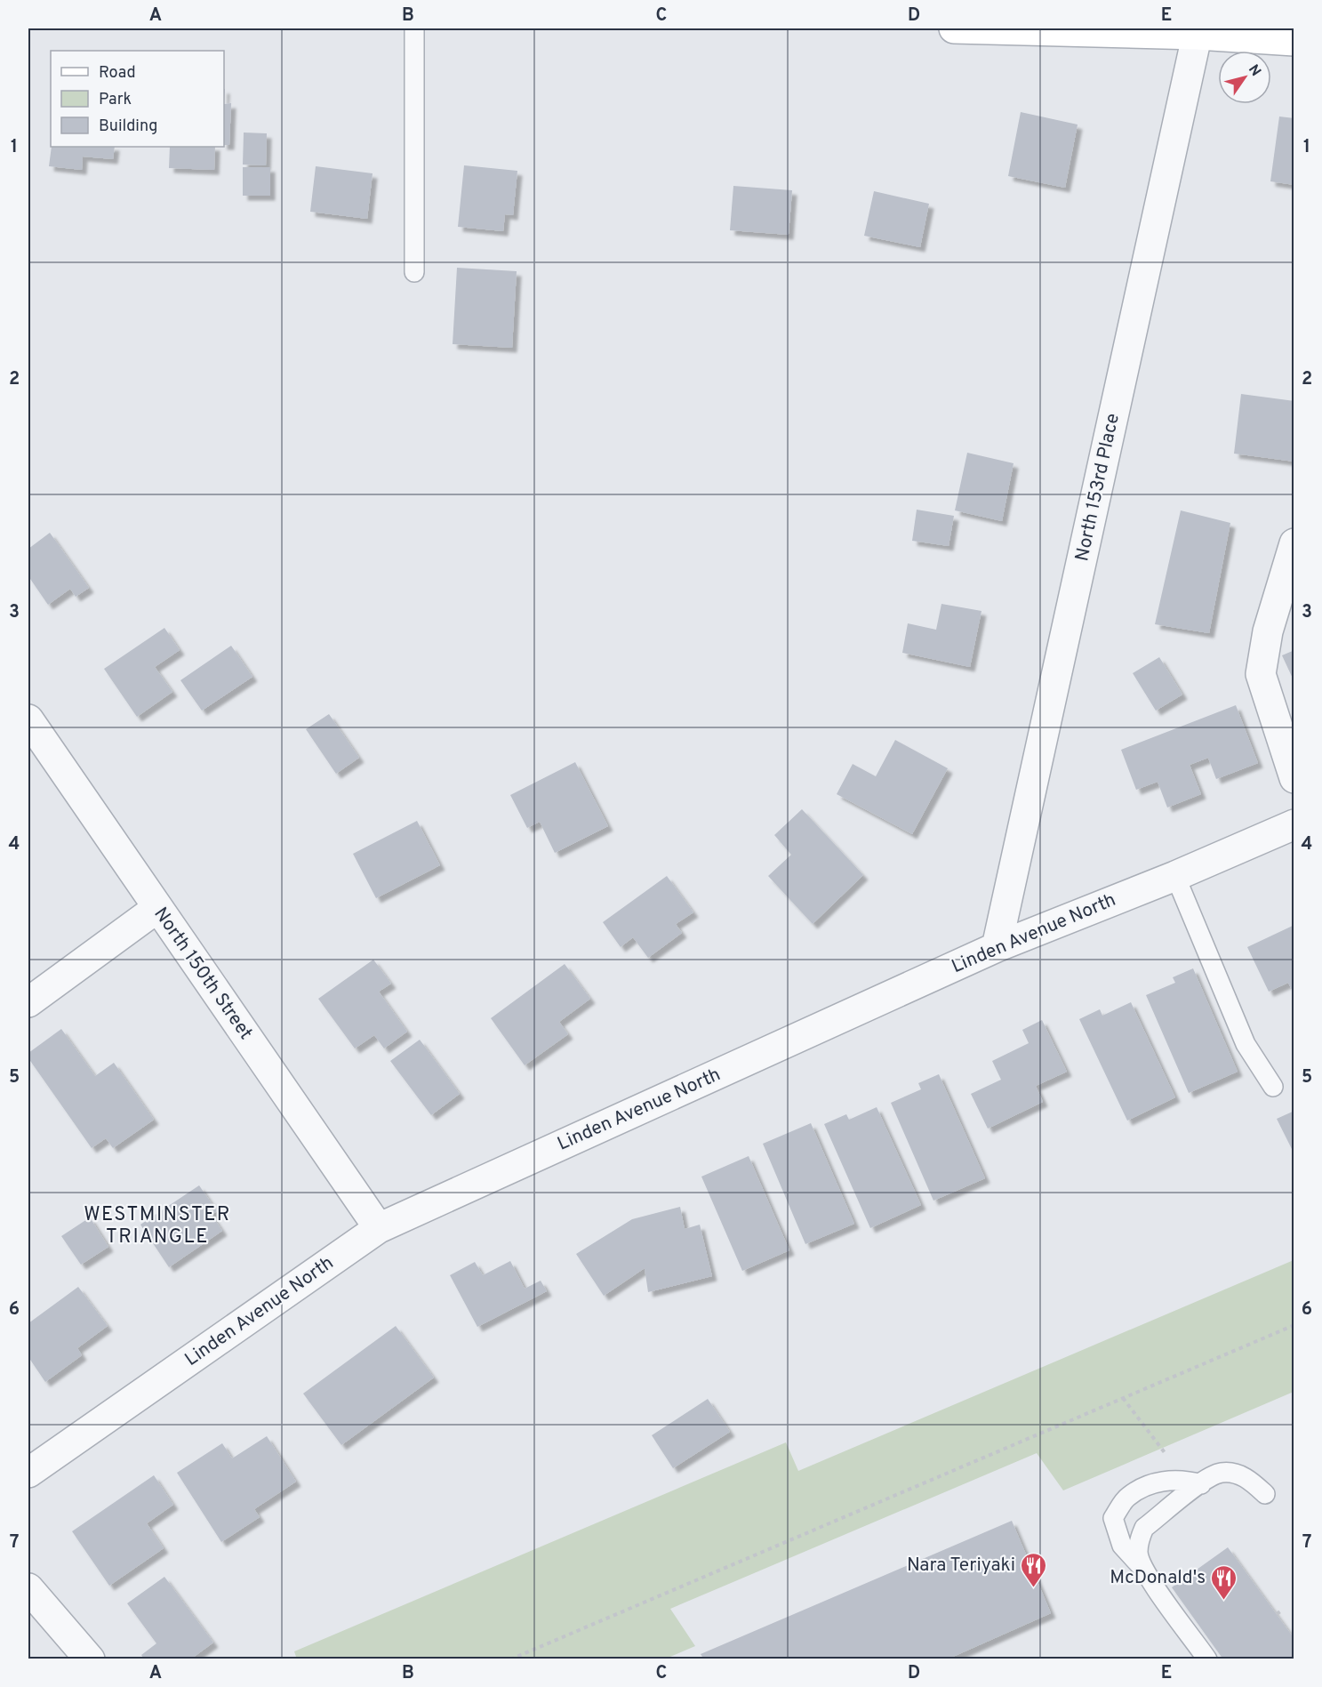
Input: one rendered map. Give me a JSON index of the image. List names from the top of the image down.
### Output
{
  "streets": {
    "street": ["North 153rd Place", "Linden Avenue North", "North 150th Street"]
  },
  "crossings": [
    ["North 153rd Place", "Linden Avenue North"],
    ["Linden Avenue North", "North 150th Street"]
  ],
  "districts": ["WESTMINSTER TRIANGLE"],
  "places": {
    "restaurant": ["Nara Teriyaki", "McDonald's"]
  },
  "legend": ["Road", "Park", "Building"],
  "north": "top right",
  "grid": {
    "columns": [
      "A",
      "B",
      "C",
      "D",
      "E"
    ],
    "rows": [
      "1",
      "2",
      "3",
      "4",
      "5",
      "6",
      "7"
    ]
  }
}
